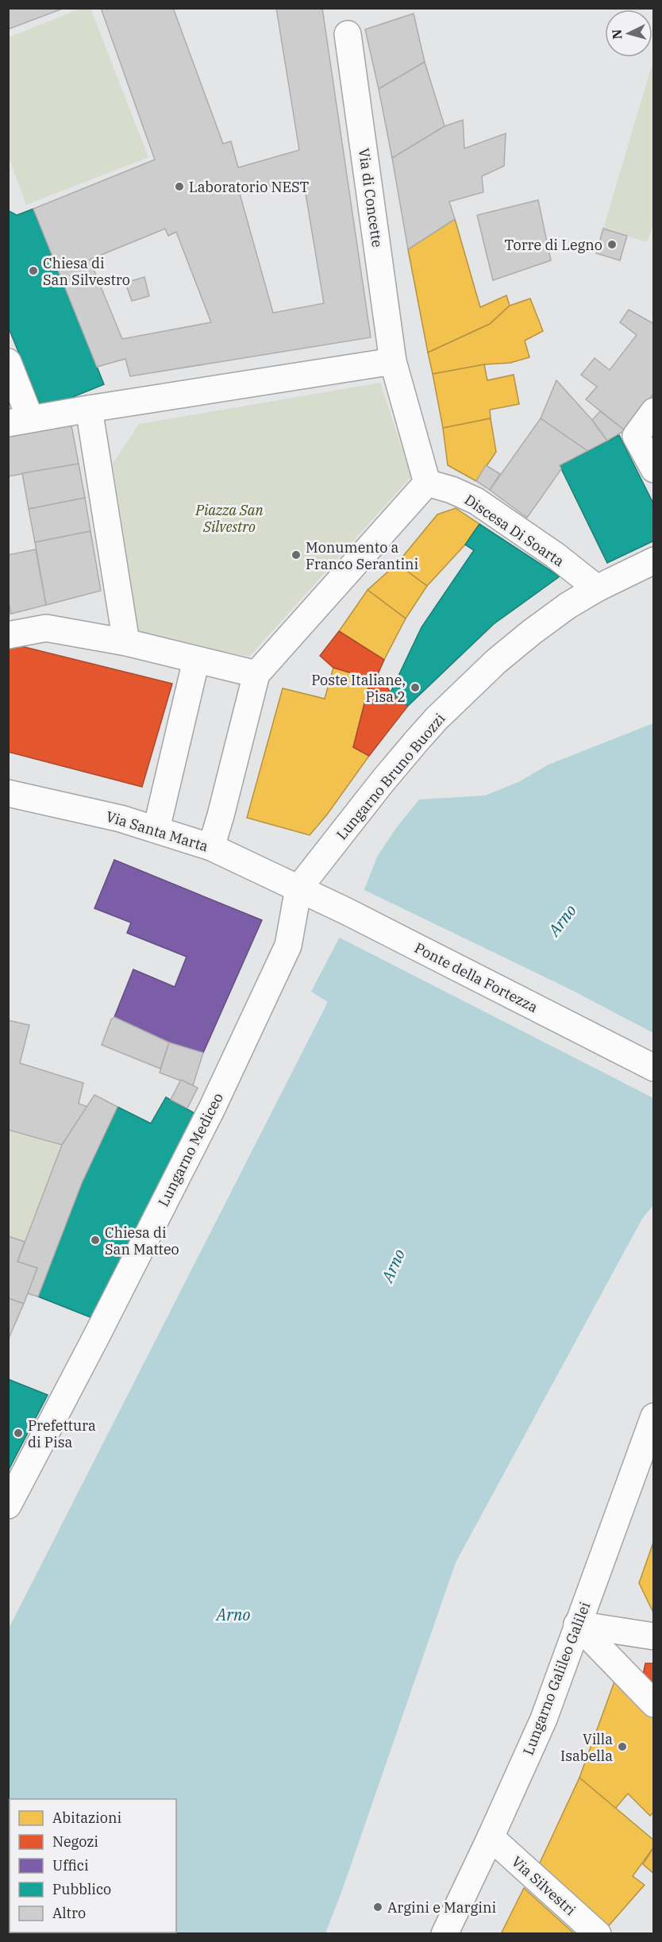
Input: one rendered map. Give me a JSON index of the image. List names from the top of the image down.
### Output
{
  "streets": {
    "street": [
      "Via di Concette",
      "Discesa Di Soarta",
      "Lungarno Bruno Buozzi",
      "Via Santa Marta",
      "Ponte della Fortezza",
      "Lungarno Mediceo",
      "Lungarno Galileo Galilei",
      "Via Silvestri"
    ]
  },
  "crossings": [
    ["Discesa Di Soarta", "Lungarno Bruno Buozzi"],
    ["Lungarno Bruno Buozzi", "Via Santa Marta"],
    ["Lungarno Bruno Buozzi", "Ponte della Fortezza"],
    ["Lungarno Bruno Buozzi", "Lungarno Mediceo"],
    ["Via Santa Marta", "Ponte della Fortezza"],
    ["Via Santa Marta", "Lungarno Mediceo"],
    ["Ponte della Fortezza", "Lungarno Mediceo"],
    ["Lungarno Galileo Galilei", "Via Silvestri"]
  ],
  "water": ["Arno"],
  "parks": ["Piazza San Silvestro"],
  "places": [
    "Laboratorio NEST",
    "Torre di Legno",
    "Chiesa di San Silvestro",
    "Monumento a Franco Serantini",
    "Poste Italiane, Pisa 2",
    "Chiesa di San Matteo",
    "Prefettura di Pisa",
    "Villa Isabella",
    "Argini e Margini"
  ],
  "legend": [
    "Abitazioni",
    "Negozi",
    "Uffici",
    "Pubblico",
    "Altro"
  ],
  "north": "left"
}
